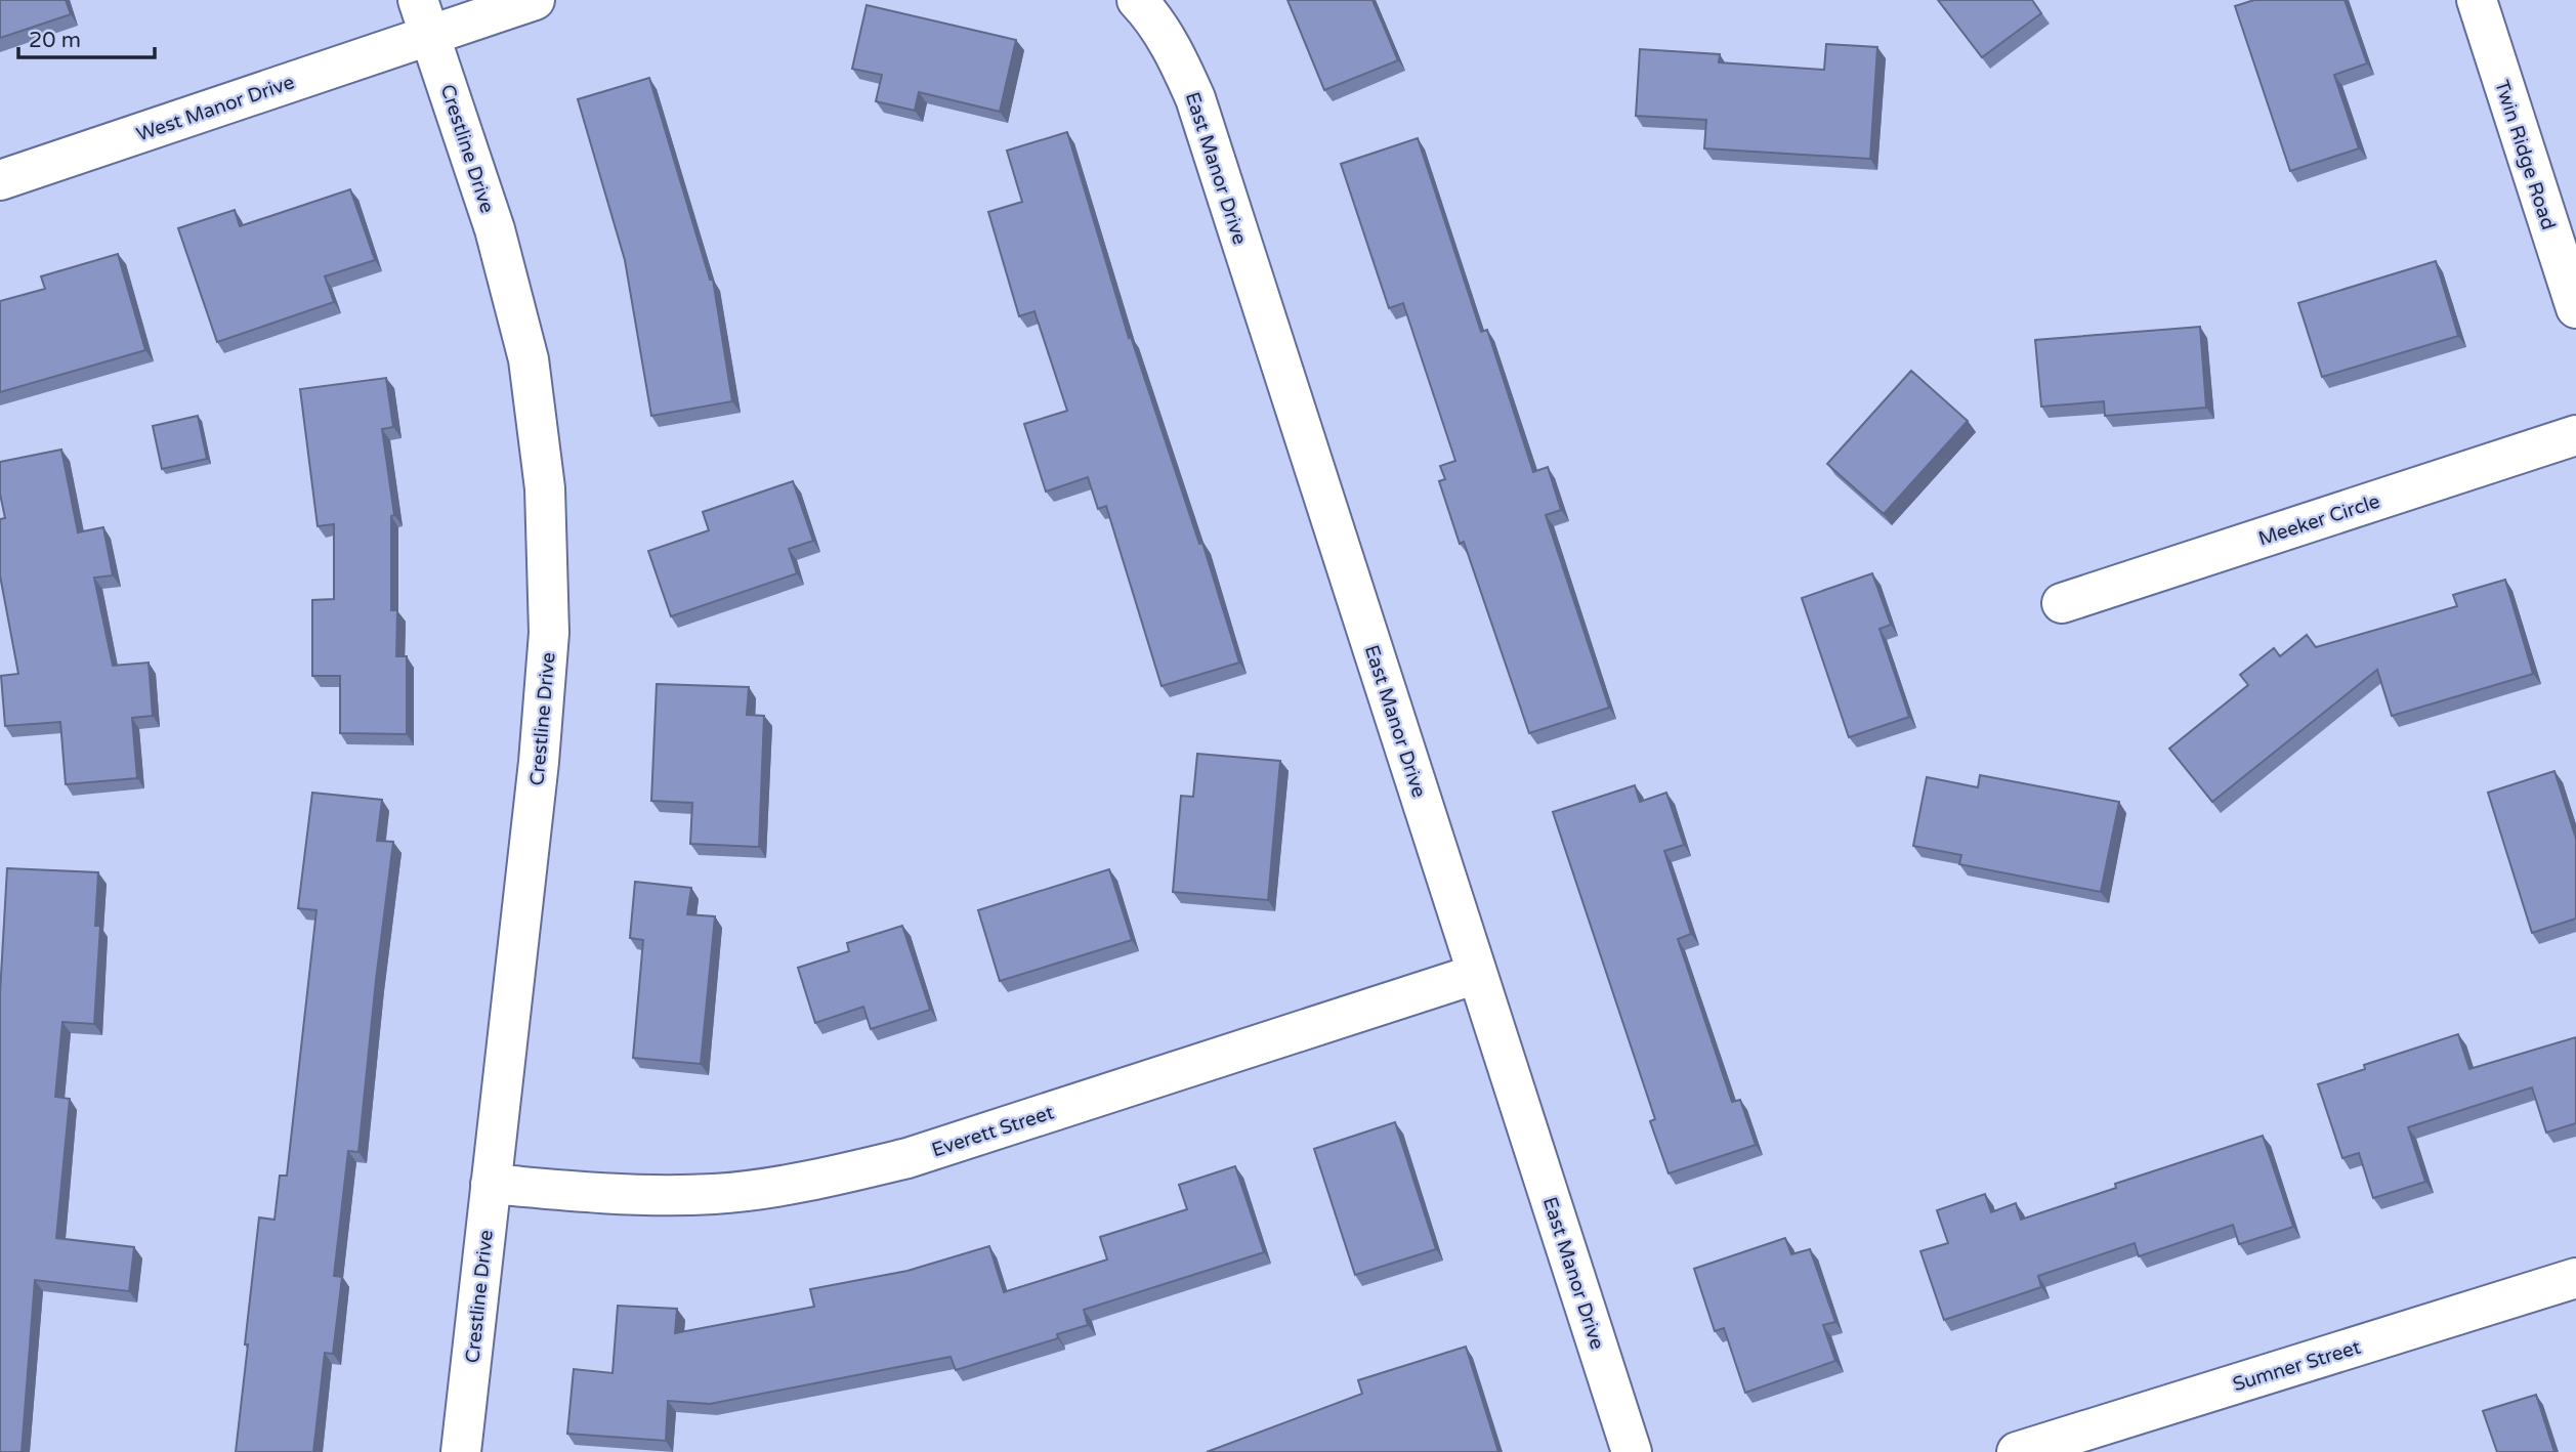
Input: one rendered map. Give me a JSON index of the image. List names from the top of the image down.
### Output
{
  "streets": {
    "street": [
      "West Manor Drive",
      "Crestline Drive",
      "Twin Ridge Road",
      "East Manor Drive",
      "Meeker Circle",
      "Everett Street",
      "Sumner Street"
    ]
  },
  "crossings": [
    ["West Manor Drive", "Crestline Drive"],
    ["Crestline Drive", "Everett Street"],
    ["East Manor Drive", "Everett Street"]
  ],
  "scale_bar": "20 m"
}
